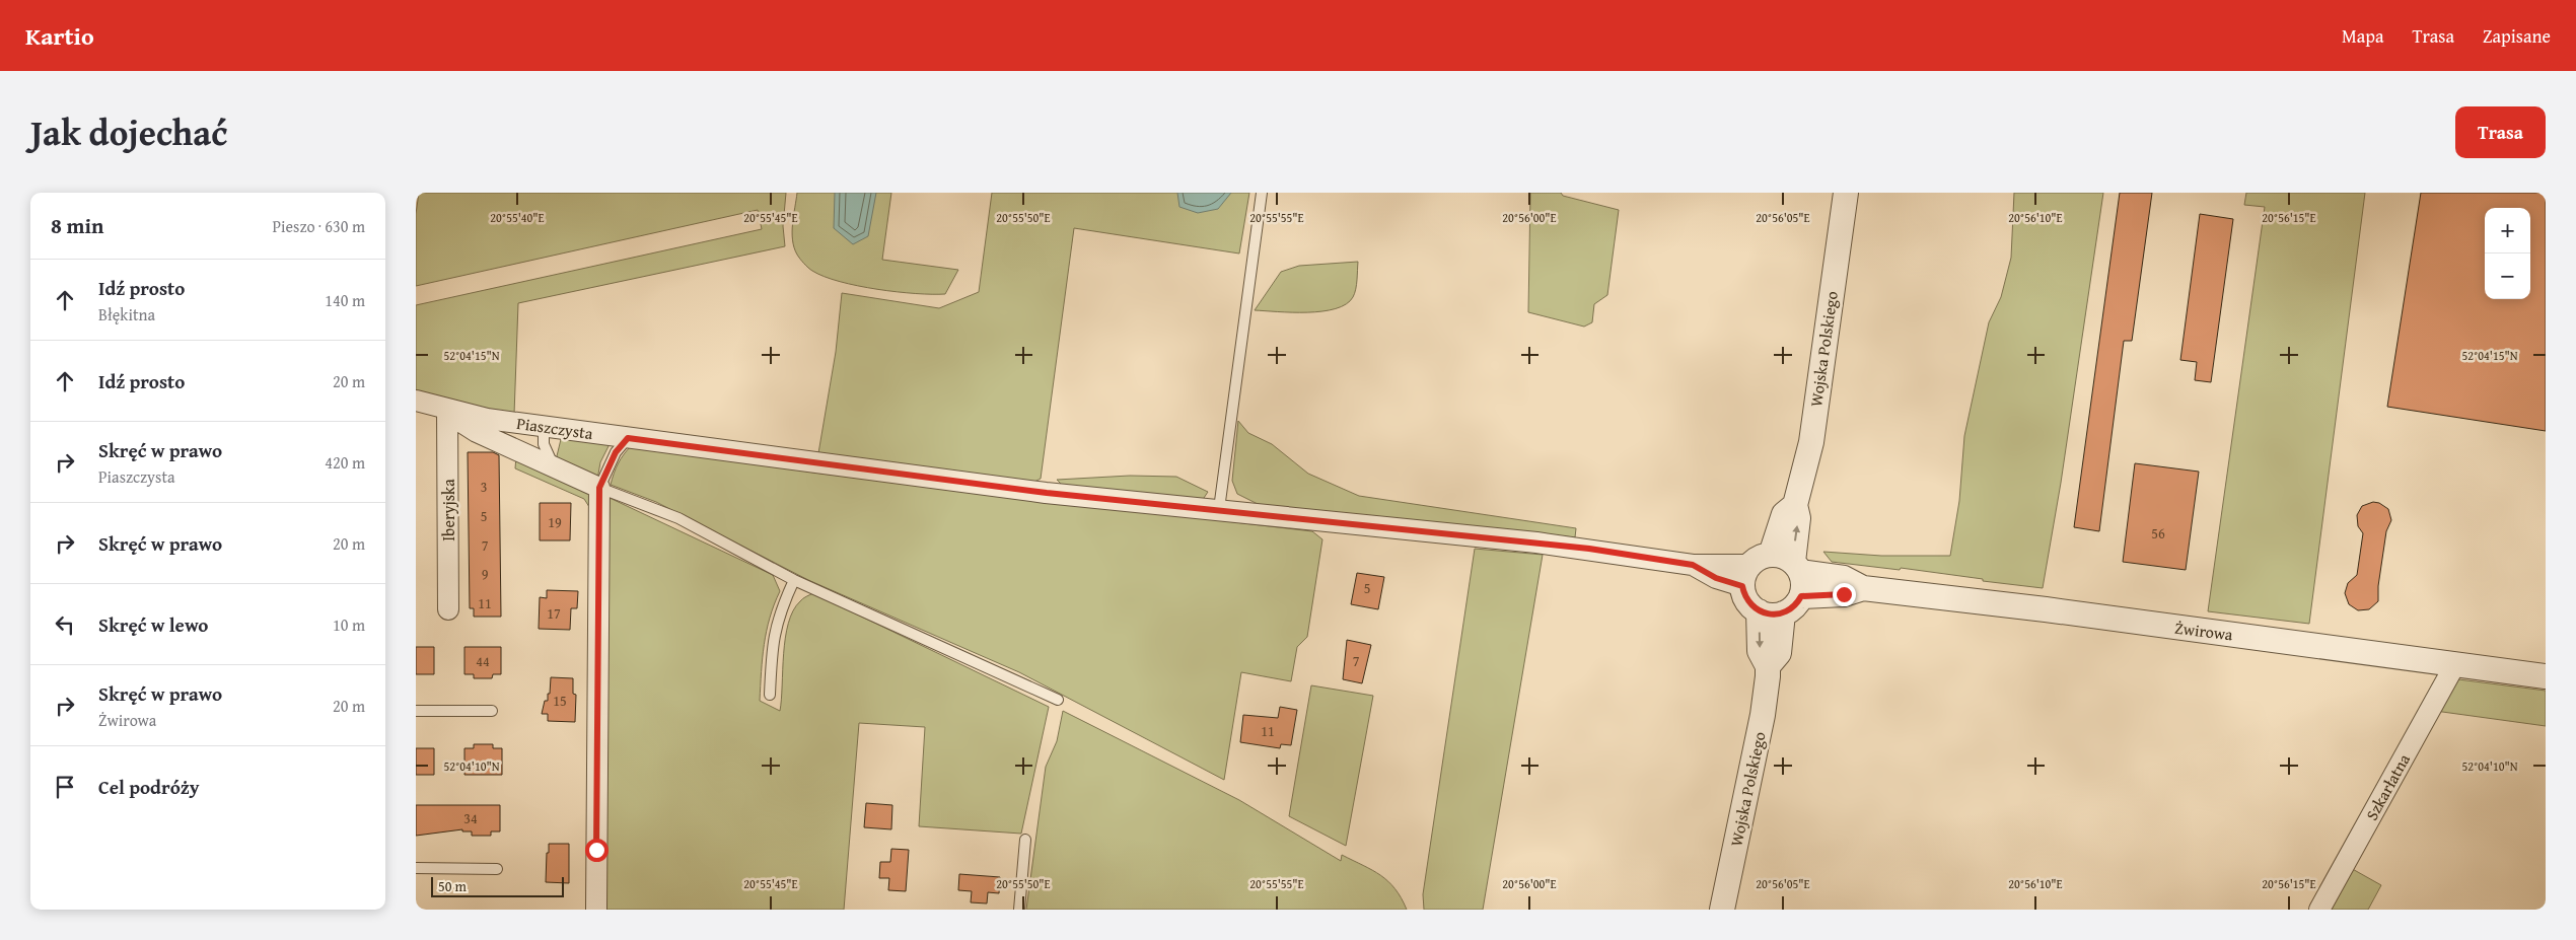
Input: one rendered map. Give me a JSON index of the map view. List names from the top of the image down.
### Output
{
  "streets": {
    "street": [
      "Wojska Polskiego",
      "Piaszczysta",
      "Iberyjska",
      "Żwirowa",
      "Szkarłatna"
    ]
  },
  "crossings": [
    ["Wojska Polskiego", "Piaszczysta"],
    ["Wojska Polskiego", "Żwirowa"],
    ["Piaszczysta", "Iberyjska"],
    ["Piaszczysta", "Żwirowa"],
    ["Żwirowa", "Szkarłatna"]
  ],
  "house_numbers": [
    "3",
    "5",
    "19",
    "56",
    "7",
    "9",
    "5",
    "11",
    "17",
    "44",
    "7",
    "15",
    "11",
    "34"
  ],
  "scale_bar": "50 m",
  "page": {
    "header": "Kartio",
    "nav": ["Mapa", "Trasa", "Zapisane"],
    "title": "Jak dojechać",
    "buttons": "Trasa",
    "heading": ["8 min", "Pieszo · 630 m"],
    "map_buttons": ["+", "−"],
    "list": [
      ["Idź prosto", "Błękitna", "140 m"],
      ["Idź prosto", "20 m"],
      ["Skręć w prawo", "Piaszczysta", "420 m"],
      ["Skręć w prawo", "20 m"],
      ["Skręć w lewo", "10 m"],
      ["Skręć w prawo", "Żwirowa", "20 m"],
      "Cel podróży"
    ],
    "scale": "50 m"
  },
  "coordinates": [
    "20°55'40\"E",
    "20°55'45\"E",
    "20°55'50\"E",
    "20°55'55\"E",
    "20°56'00\"E",
    "20°56'05\"E",
    "20°56'10\"E",
    "20°56'15\"E",
    "52°04'15\"N",
    "52°04'10\"N"
  ]
}
